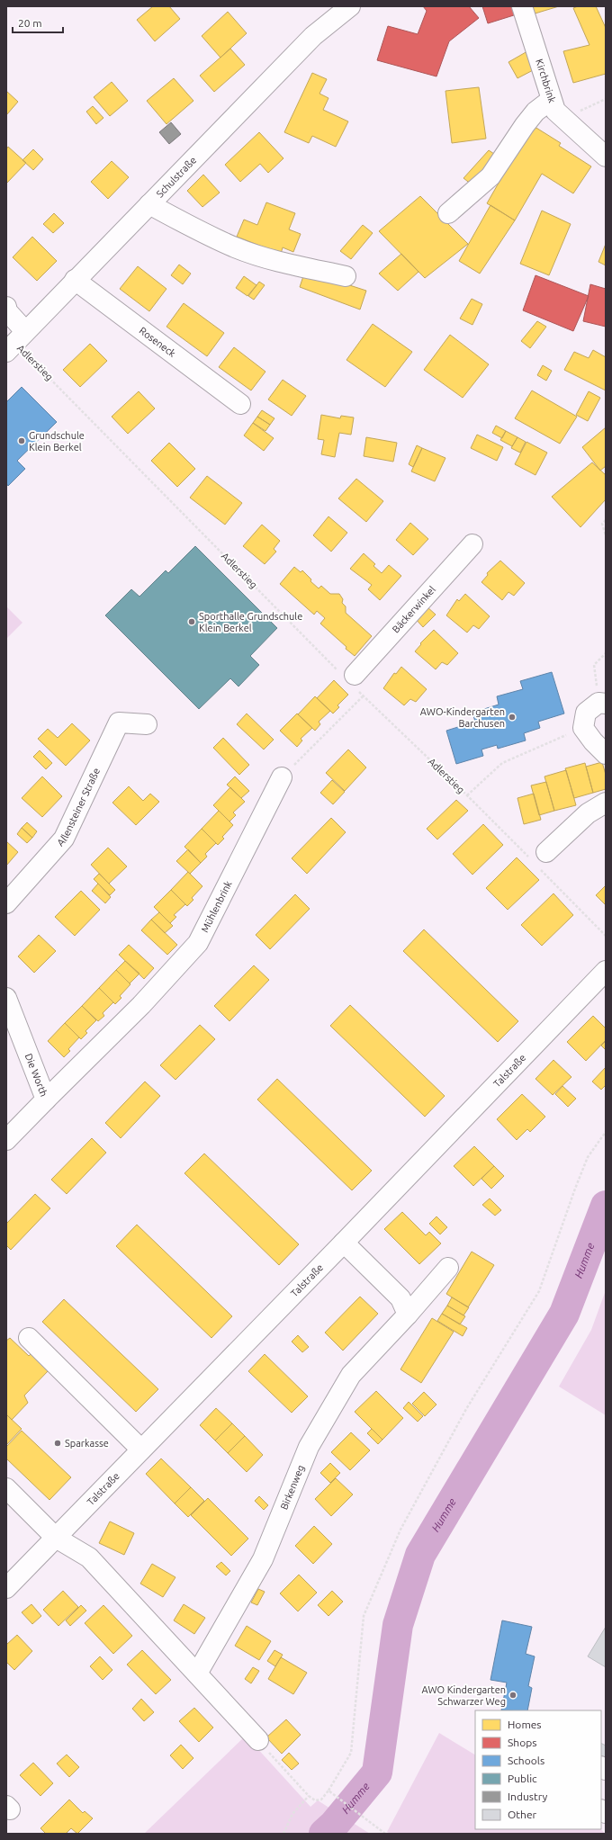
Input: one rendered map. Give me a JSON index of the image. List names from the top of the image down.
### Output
{
  "streets": {
    "street": [
      "Kirchbrink",
      "Schulstraße",
      "Roseneck",
      "Bäckerwinkel",
      "Allensteiner Straße",
      "Mühlenbrink",
      "Talstraße",
      "Die Worth",
      "Birkenweg"
    ],
    "path": ["Adlerstieg"]
  },
  "crossings": [
    ["Schulstraße", "Roseneck"],
    ["Schulstraße", "Adlerstieg"],
    ["Adlerstieg", "Bäckerwinkel"],
    ["Mühlenbrink", "Die Worth"]
  ],
  "water": ["Humme"],
  "places": [
    "Grundschule Klein Berkel",
    "Sporthalle Grundschule Klein Berkel",
    "AWO-Kindergarten Barchusen",
    "Sparkasse",
    "AWO Kindergarten Schwarzer Weg"
  ],
  "legend": [
    "Homes",
    "Shops",
    "Schools",
    "Public",
    "Industry",
    "Other"
  ],
  "scale_bar": "20 m"
}
